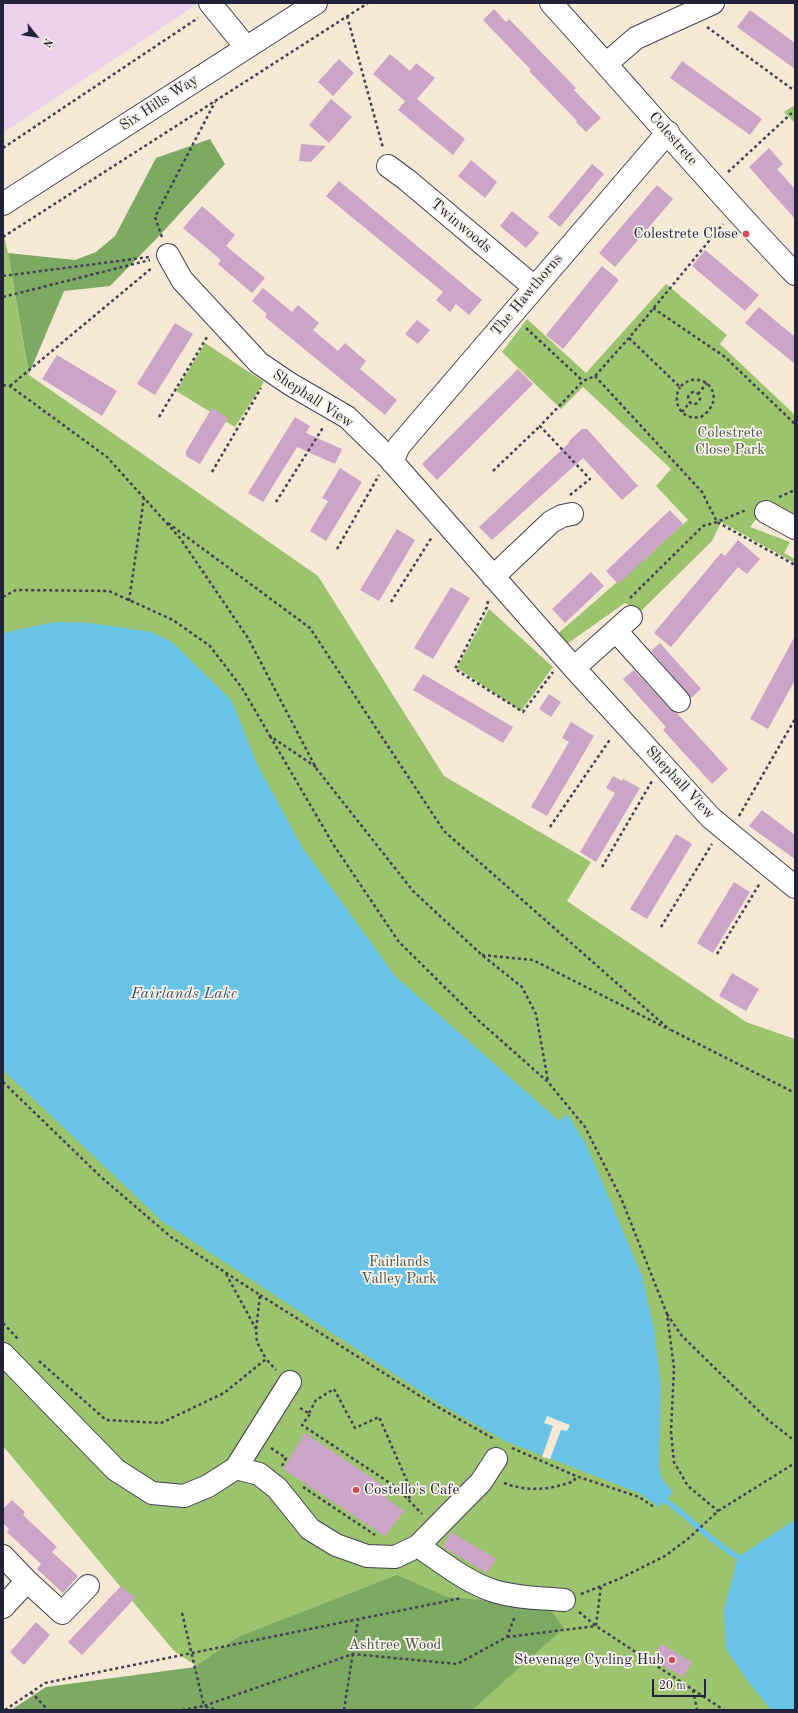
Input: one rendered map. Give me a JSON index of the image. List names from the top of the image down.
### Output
{
  "streets": {
    "street": [
      "Six Hills Way",
      "Colestrete",
      "Twinwoods",
      "The Hawthorns",
      "Shephall View"
    ]
  },
  "crossings": [
    ["Colestrete", "The Hawthorns"],
    ["Twinwoods", "The Hawthorns"],
    ["The Hawthorns", "Shephall View"]
  ],
  "water": ["Fairlands Lake"],
  "parks": ["Colestrete Close Park", "Fairlands Valley Park", "Ashtree Wood"],
  "places": ["Colestrete Close", "Costello's Cafe", "Stevenage Cycling Hub"],
  "scale_bar": "20 m",
  "north": "bottom right"
}
